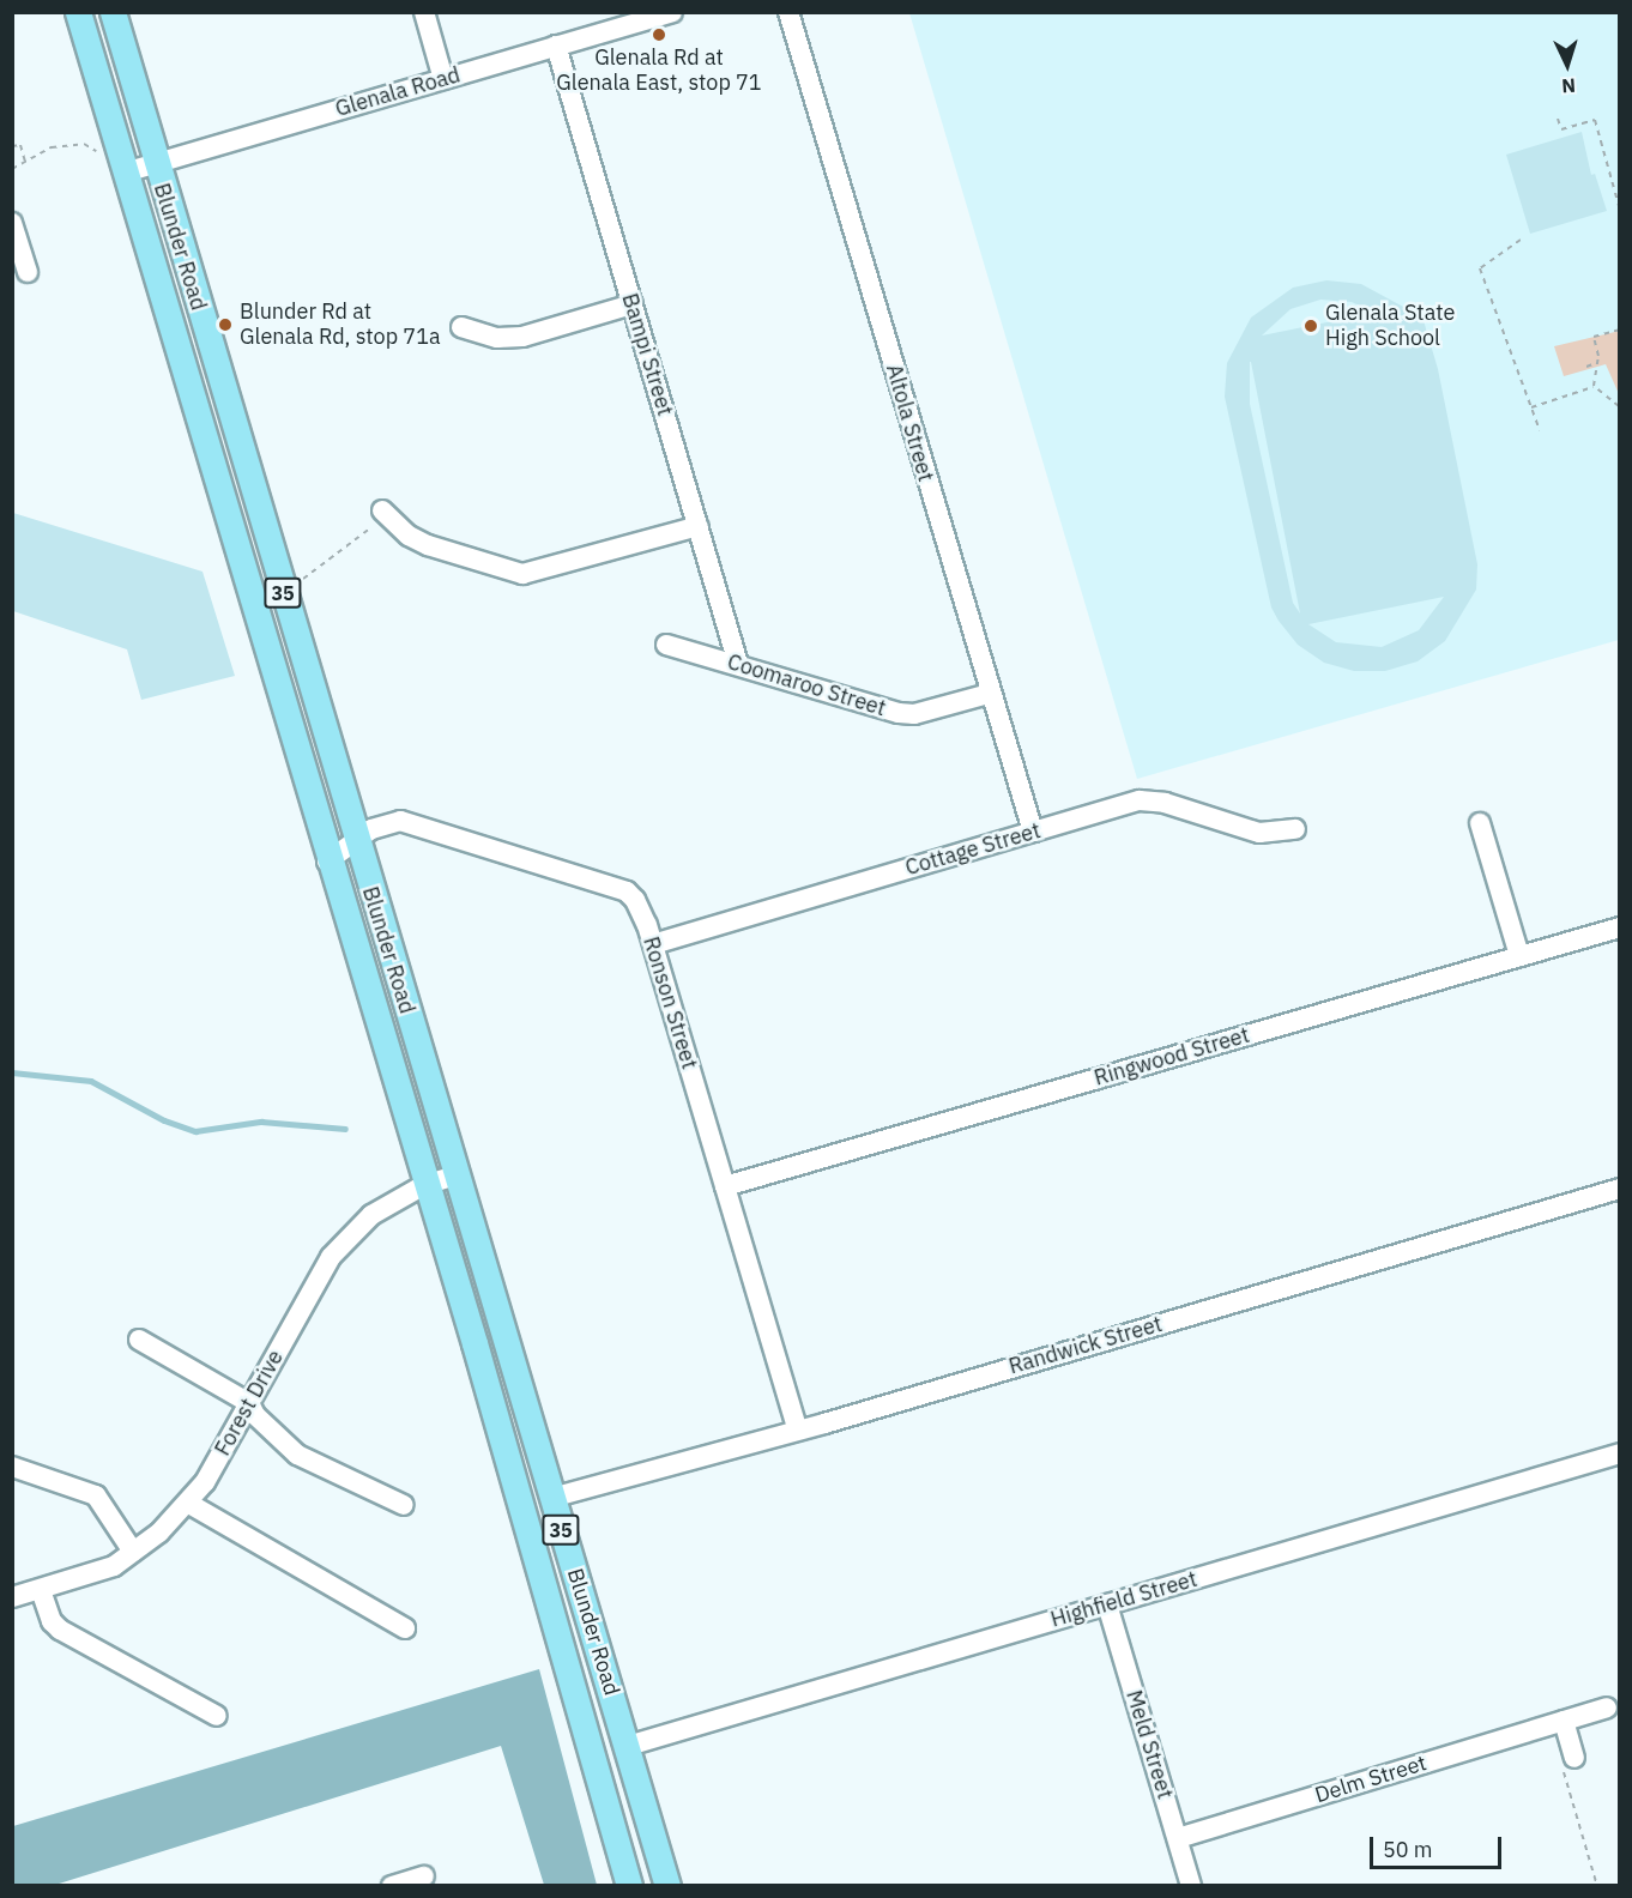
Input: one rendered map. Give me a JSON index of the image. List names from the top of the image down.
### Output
{
  "streets": {
    "main road": ["Blunder Road", "35"],
    "street": [
      "Glenala Road",
      "Bampi Street",
      "Altola Street",
      "Coomaroo Street",
      "Cottage Street",
      "Ronson Street",
      "Ringwood Street",
      "Randwick Street",
      "Forest Drive",
      "Highfield Street",
      "Meld Street",
      "Delm Street"
    ]
  },
  "crossings": [
    ["Glenala Road", "Blunder Road"],
    ["Glenala Road", "Bampi Street"],
    ["Blunder Road", "Ronson Street"],
    ["Blunder Road", "Randwick Street"],
    ["Blunder Road", "Forest Drive"],
    ["Blunder Road", "Highfield Street"],
    ["Bampi Street", "Coomaroo Street"],
    ["Altola Street", "Coomaroo Street"],
    ["Altola Street", "Cottage Street"],
    ["Cottage Street", "Ronson Street"],
    ["Ronson Street", "Ringwood Street"],
    ["Ronson Street", "Randwick Street"],
    ["Highfield Street", "Meld Street"],
    ["Meld Street", "Delm Street"]
  ],
  "places": ["Glenala Rd at Glenala East, stop 71", "Blunder Rd at Glenala Rd, stop 71a", "Glenala State High School"],
  "scale_bar": "50 m",
  "north": "bottom"
}
